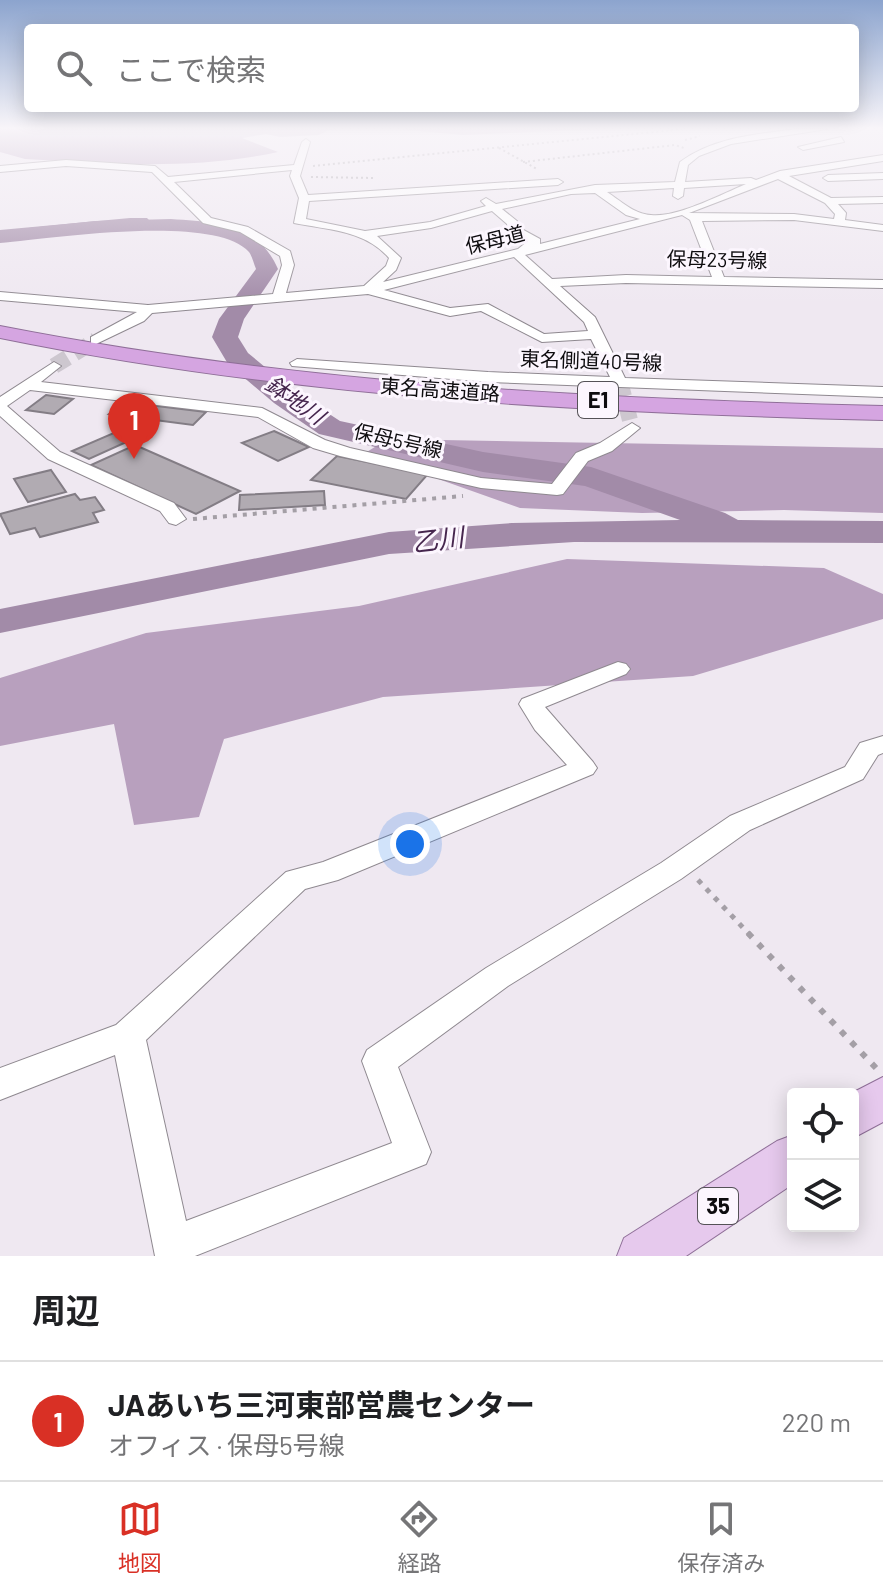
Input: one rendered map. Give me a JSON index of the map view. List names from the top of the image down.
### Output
{
  "streets": {
    "highway": ["東名高速道路", "E1"],
    "main road": ["35"],
    "street": [
      "保母道",
      "保母23号線",
      "東名側道40号線",
      "保母5号線"
    ]
  },
  "crossings": [
    ["東名側道40号線", "東名高速道路"]
  ],
  "water": ["鉢地川", "乙川"],
  "page": {
    "search": "ここで検索",
    "pins": "1",
    "heading": "周辺",
    "list": [
      {
        "mark": "1",
        "name": "JAあいち三河東部営農センター",
        "note": "オフィス · 保母5号線",
        "value": "220 m"
      }
    ],
    "nav": ["地図", "経路", "保存済み"]
  }
}
